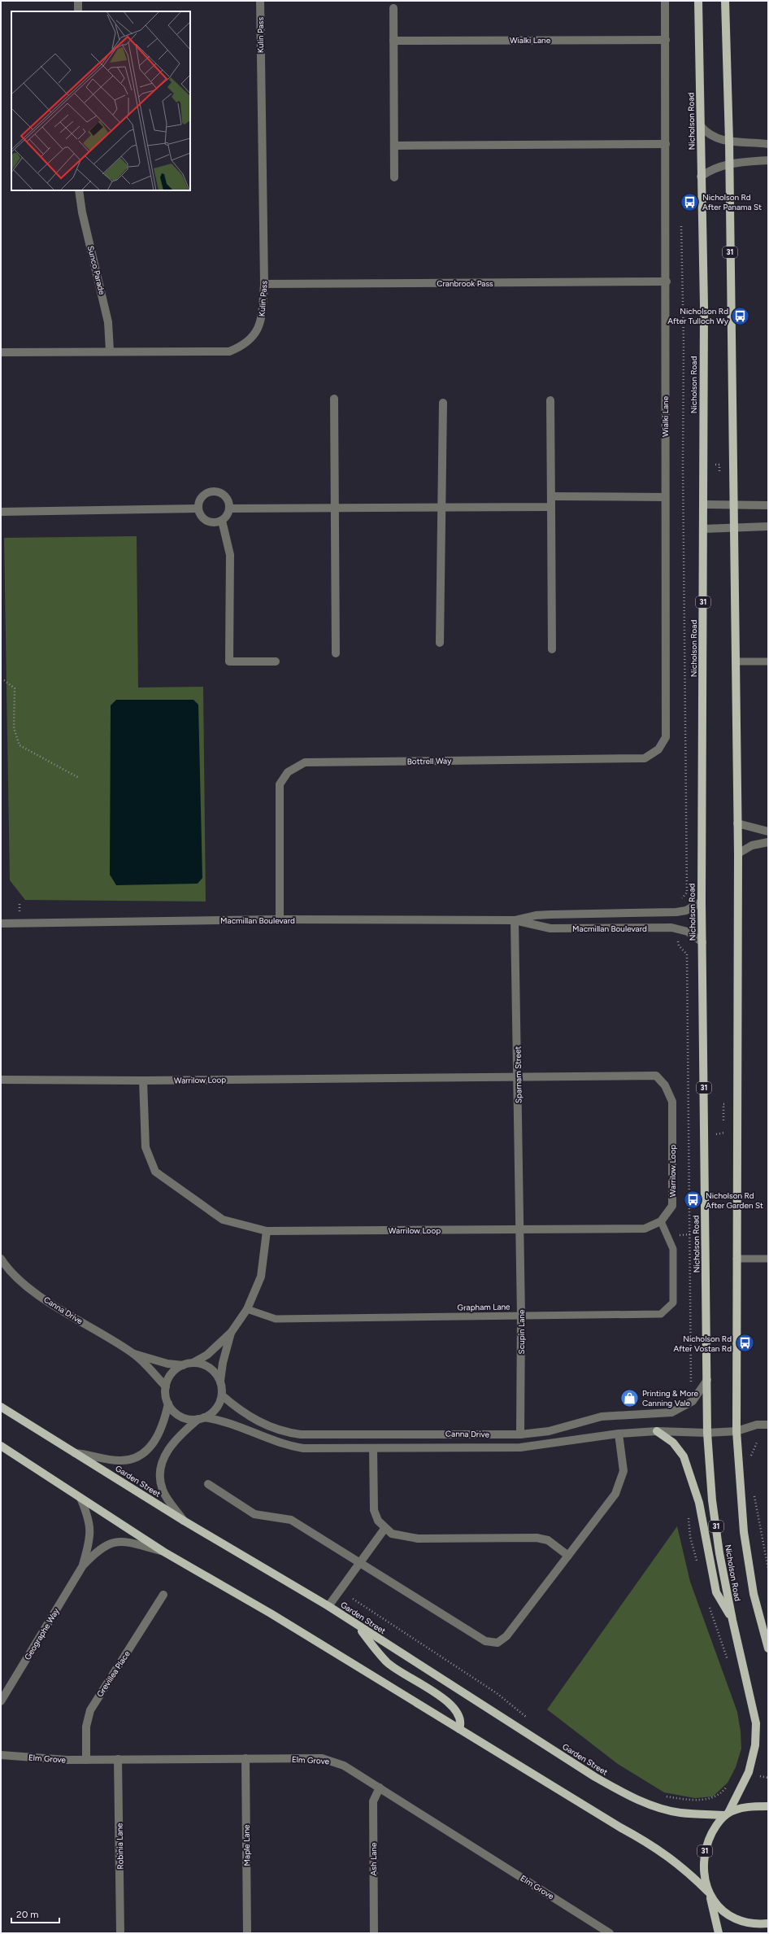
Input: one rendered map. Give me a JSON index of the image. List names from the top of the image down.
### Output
{
  "streets": {
    "main road": ["Nicholson Road", "31", "Garden Street"],
    "street": [
      "Kulin Pass",
      "Wialki Lane",
      "Sunco Parade",
      "Cranbrook Pass",
      "Bottrell Way",
      "Macmillan Boulevard",
      "Sparnam Street",
      "Warrilow Loop",
      "Canna Drive",
      "Scupin Lane",
      "Geographe Way",
      "Grevillea Place",
      "Elm Grove",
      "Maple Lane",
      "Robinia Lane",
      "Ash Lane"
    ],
    "lane": ["Grapham Lane"]
  },
  "crossings": [
    ["Kulin Pass", "Sunco Parade"],
    ["Kulin Pass", "Cranbrook Pass"],
    ["Wialki Lane", "Cranbrook Pass"],
    ["Wialki Lane", "Bottrell Way"],
    ["Nicholson Road", "31"],
    ["Nicholson Road", "Macmillan Boulevard"],
    ["Nicholson Road", "Canna Drive"],
    ["Nicholson Road", "Garden Street"],
    ["31", "Garden Street"],
    ["Bottrell Way", "Macmillan Boulevard"],
    ["Macmillan Boulevard", "Sparnam Street"],
    ["Sparnam Street", "Warrilow Loop"],
    ["Sparnam Street", "Scupin Lane"],
    ["Warrilow Loop", "Grapham Lane"],
    ["Warrilow Loop", "Scupin Lane"],
    ["Grapham Lane", "Scupin Lane"],
    ["Canna Drive", "Scupin Lane"],
    ["Grevillea Place", "Elm Grove"],
    ["Elm Grove", "Maple Lane"],
    ["Elm Grove", "Robinia Lane"],
    ["Elm Grove", "Ash Lane"]
  ],
  "places": {
    "bus stop": [
      "Nicholson Rd After Panama St",
      "Nicholson Rd After Tulloch Wy",
      "Nicholson Rd After Garden St",
      "Nicholson Rd After Vostan Rd"
    ],
    "shop": ["Printing & More Canning Vale"]
  },
  "scale_bar": "20 m"
}
